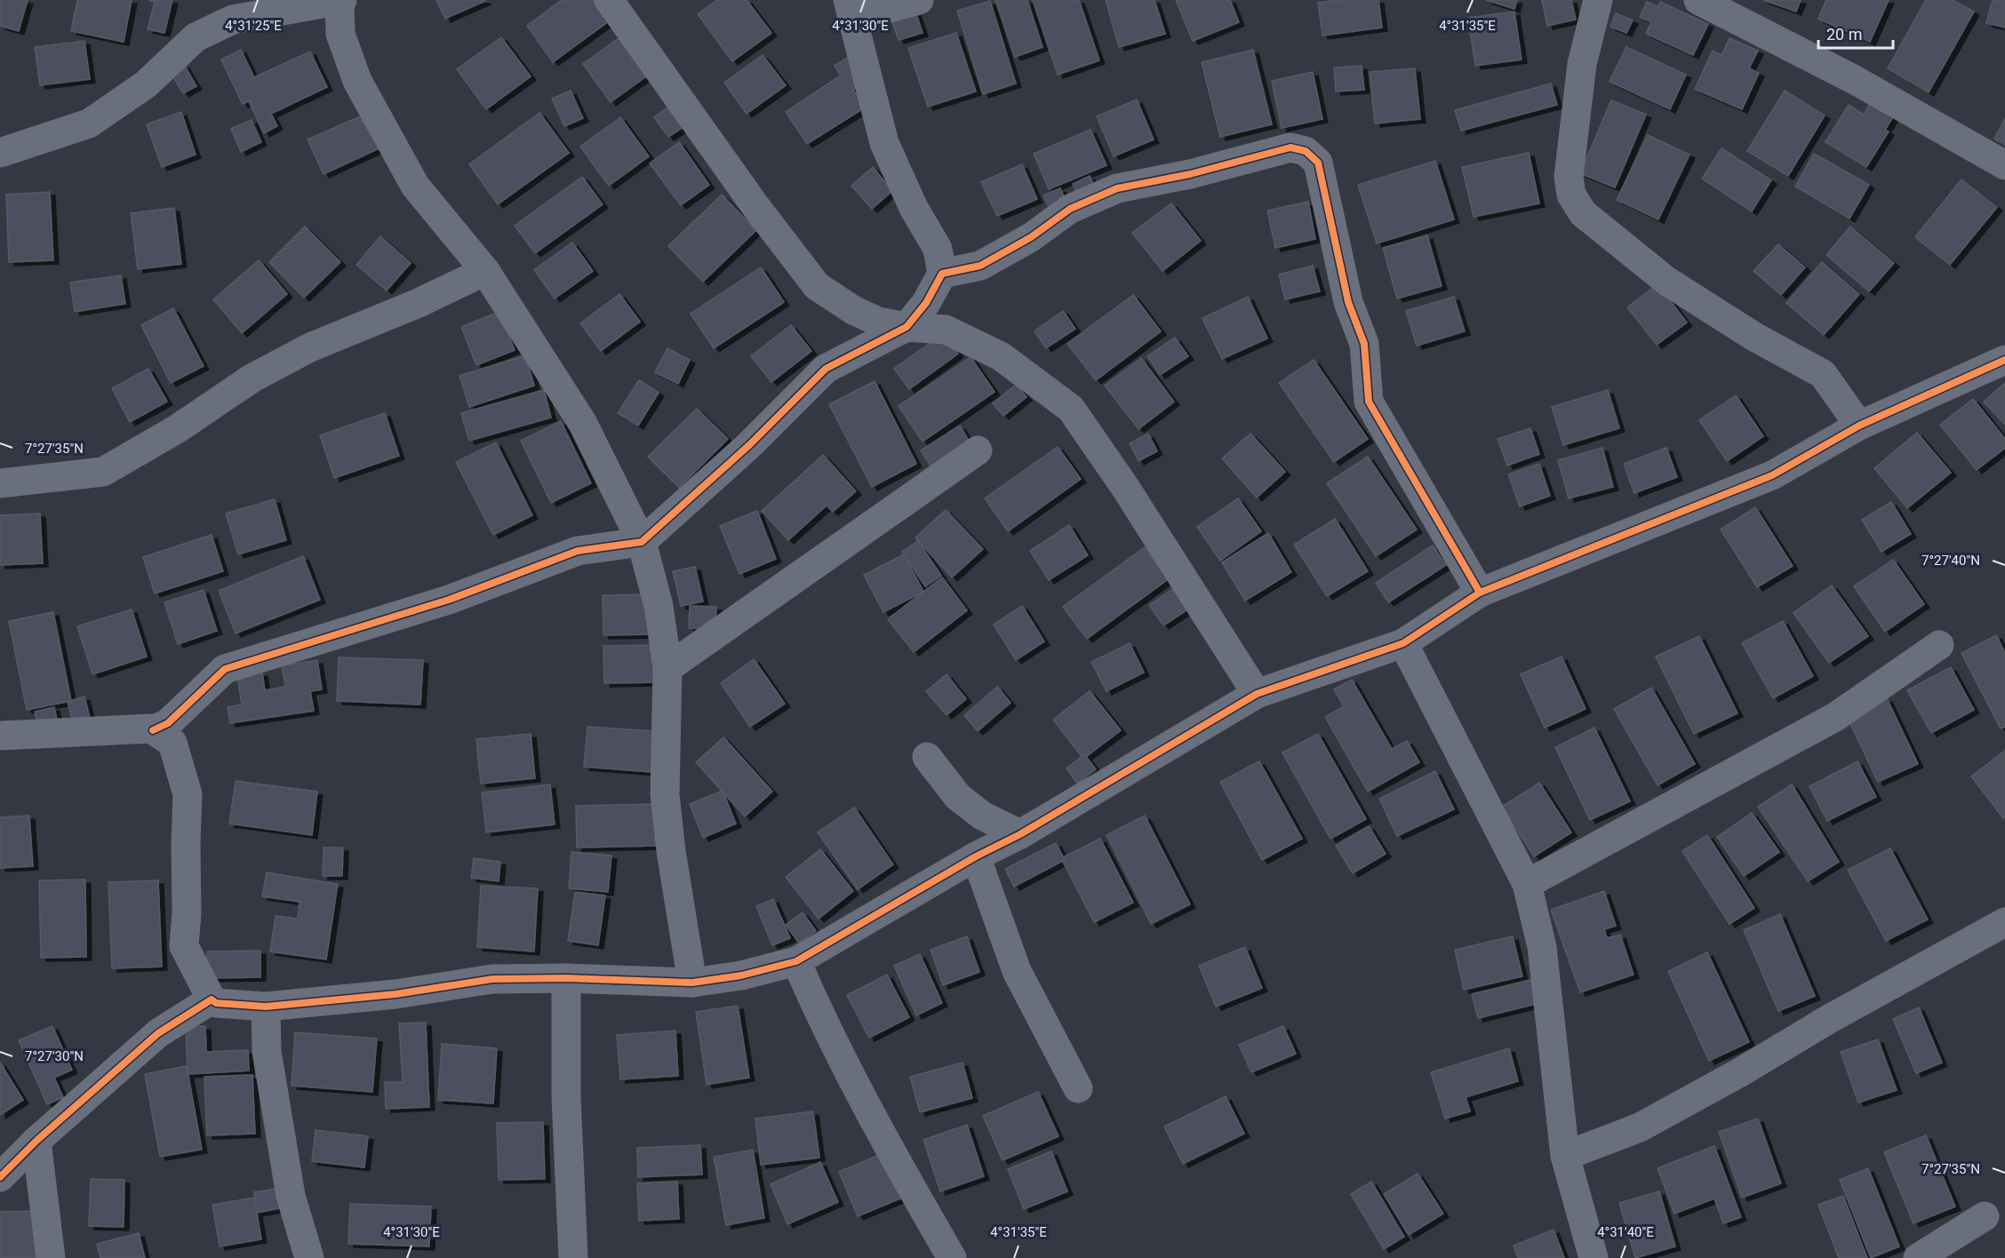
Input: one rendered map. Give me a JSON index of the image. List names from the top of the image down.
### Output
{
  "scale_bar": "20 m",
  "coordinates": [
    "4°31'25\"E",
    "4°31'30\"E",
    "4°31'35\"E",
    "7°27'35\"N",
    "7°27'40\"N",
    "7°27'30\"N",
    "4°31'40\"E"
  ]
}
